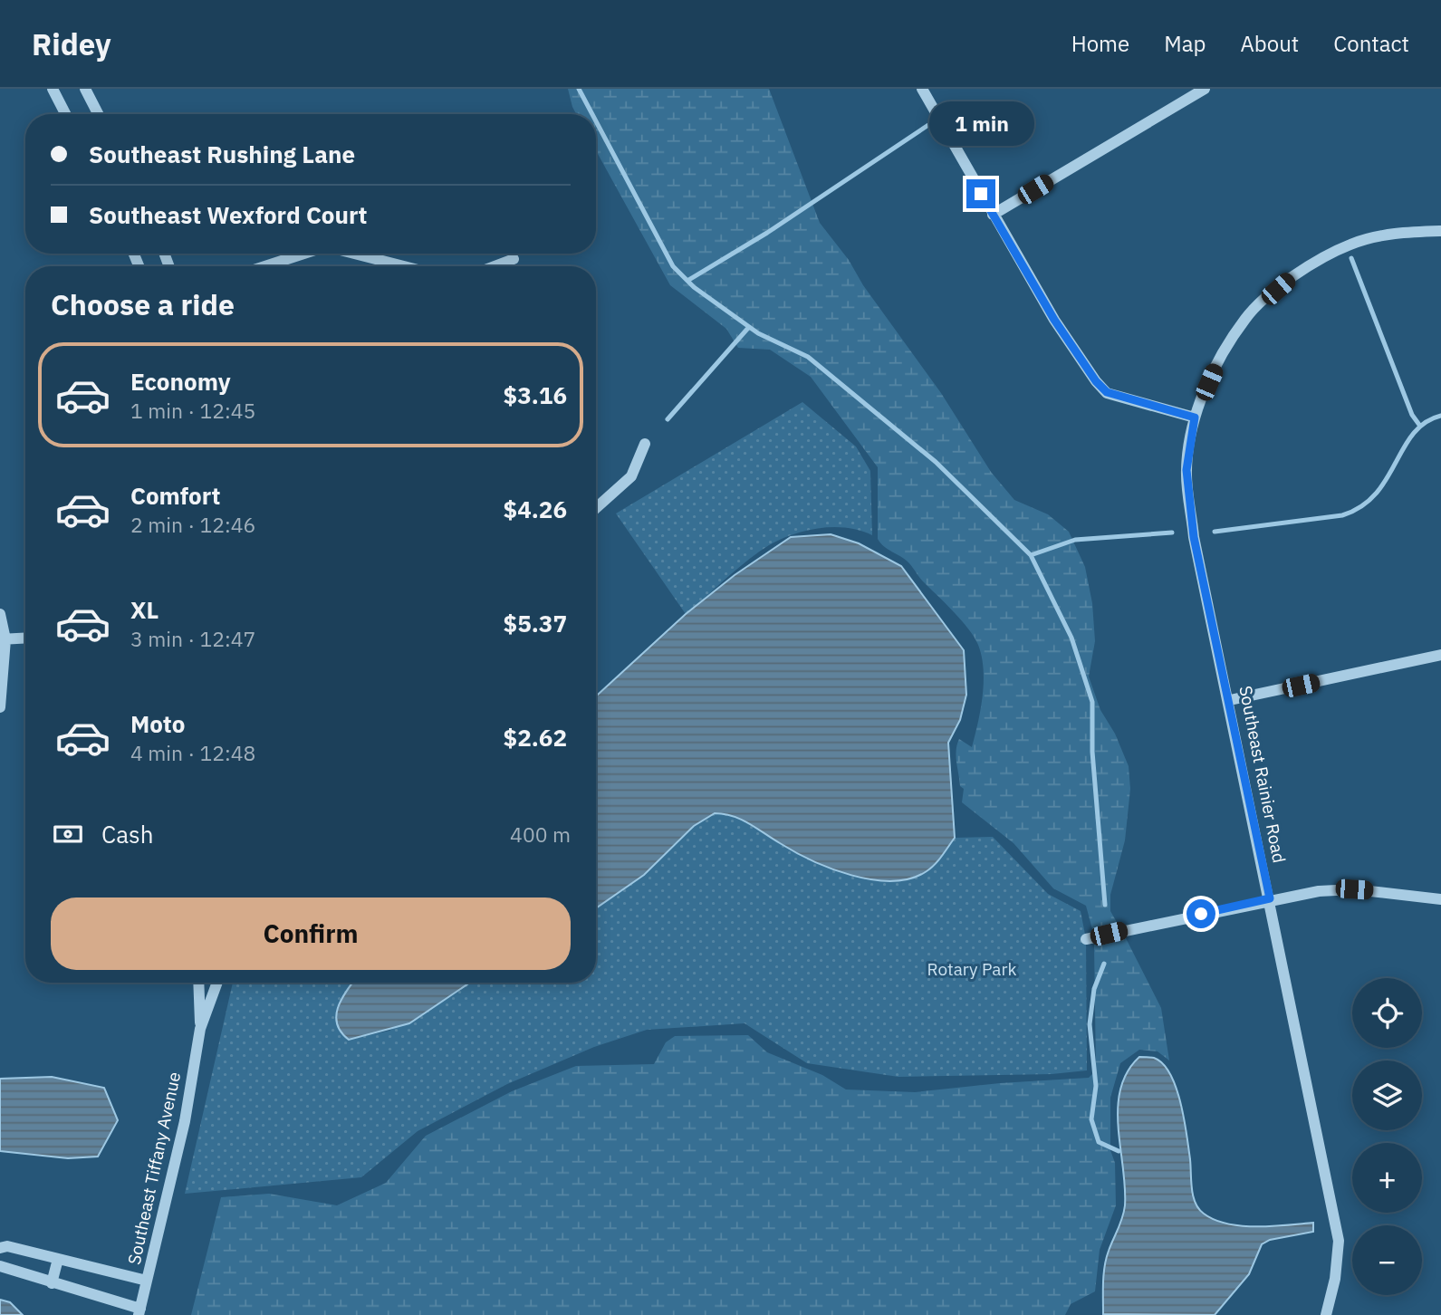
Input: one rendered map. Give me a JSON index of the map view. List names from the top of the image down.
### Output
{
  "streets": {
    "street": ["Southeast Rainier Road", "Southeast Tiffany Avenue"]
  },
  "parks": ["Rotary Park"],
  "page": {
    "header": "Ridey",
    "nav": [
      "Home",
      "Map",
      "About",
      "Contact"
    ],
    "bubble": "1 min",
    "banner": ["Southeast Rushing Lane", "Southeast Wexford Court"],
    "heading": "Choose a ride",
    "list": [
      {
        "name": "Economy",
        "note": "1 min · 12:45",
        "value": "$3.16"
      },
      {
        "name": "Comfort",
        "note": "2 min · 12:46",
        "value": "$4.26"
      },
      {
        "name": "XL",
        "note": "3 min · 12:47",
        "value": "$5.37"
      },
      {
        "name": "Moto",
        "note": "4 min · 12:48",
        "value": "$2.62"
      }
    ],
    "pay": ["Cash", "400 m"],
    "buttons": "Confirm",
    "map_buttons": ["+", "−"]
  }
}
